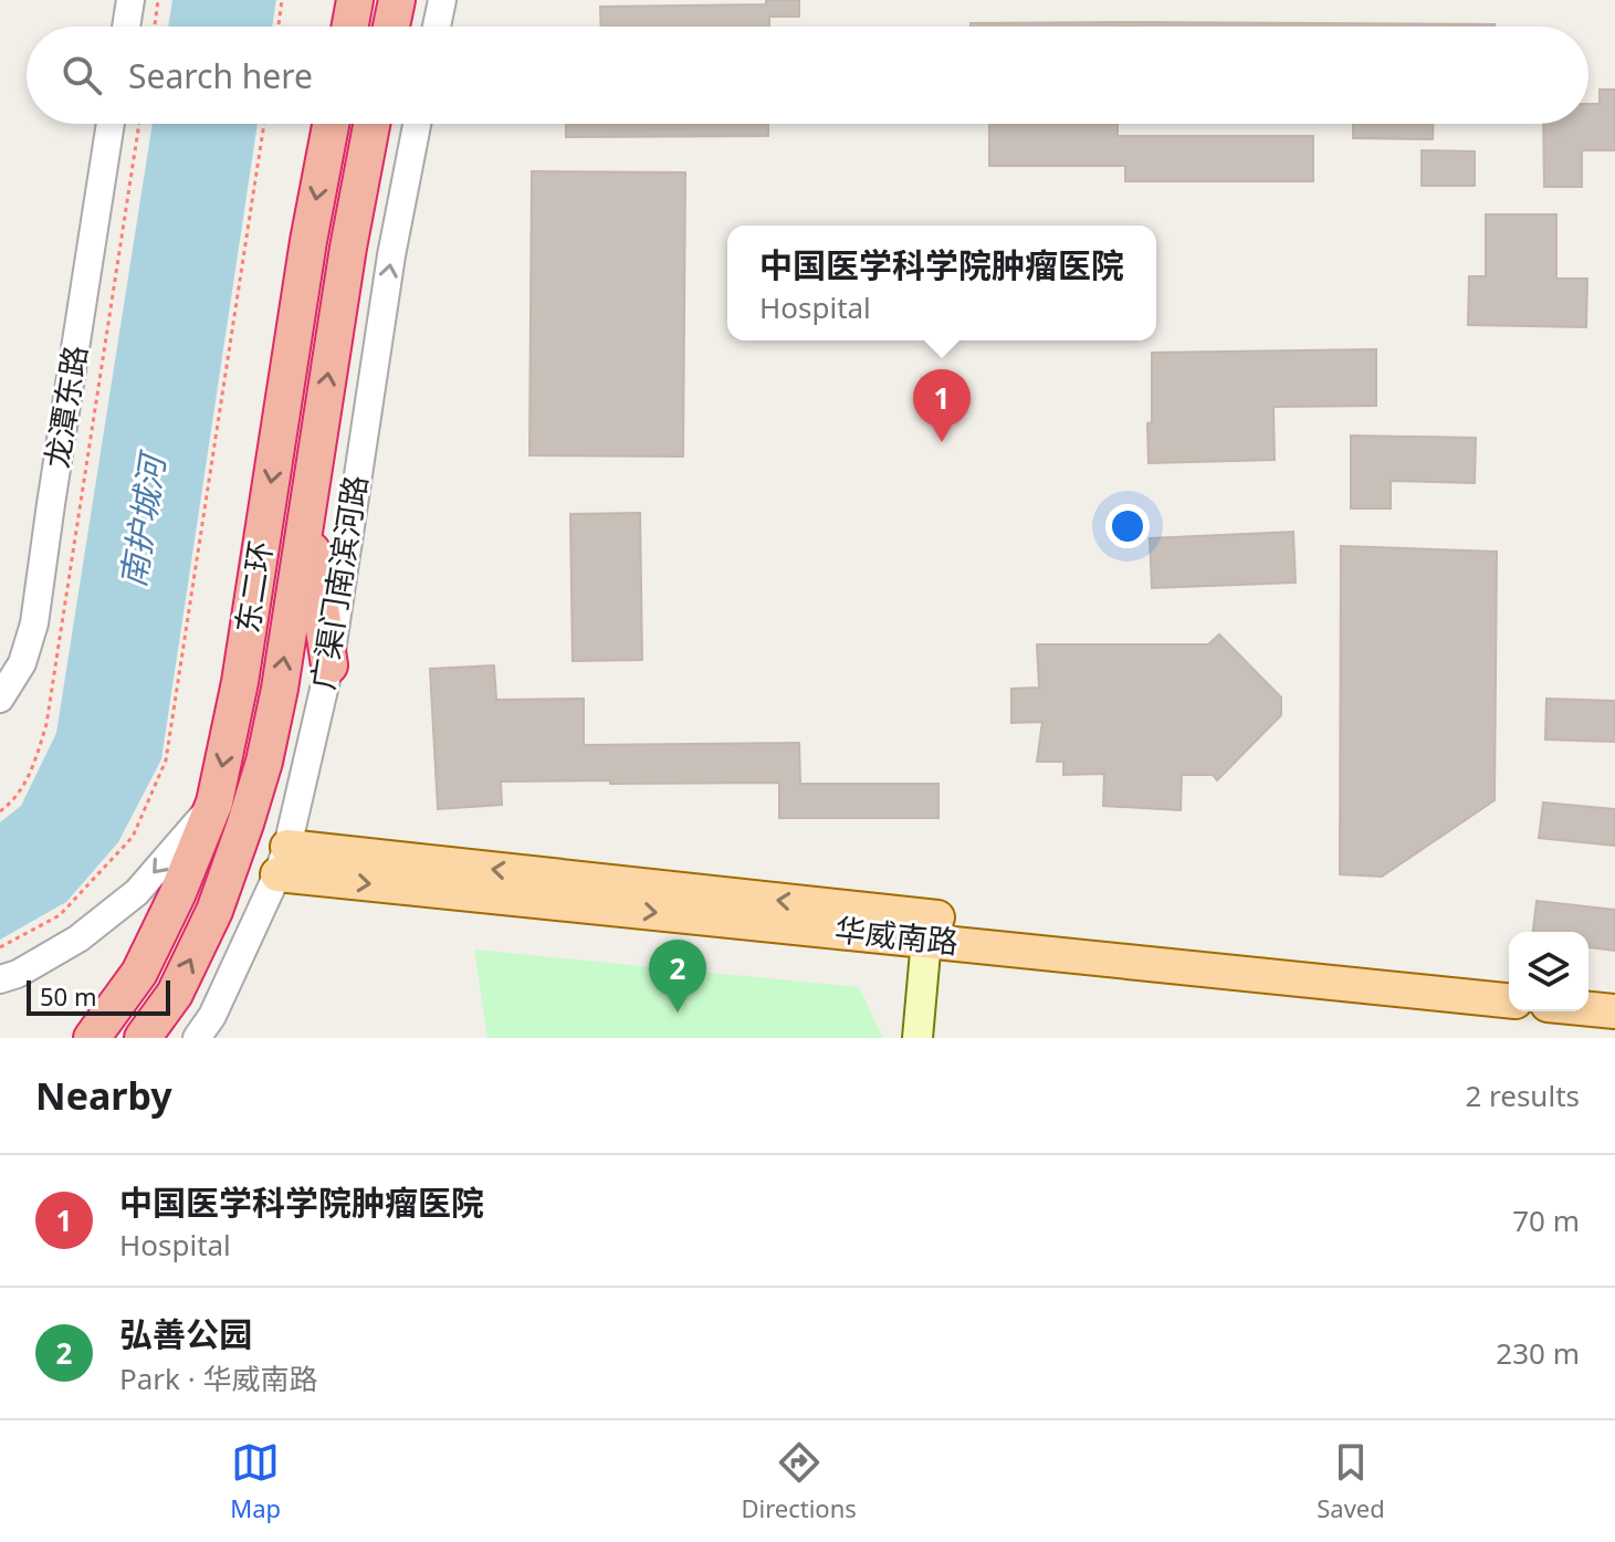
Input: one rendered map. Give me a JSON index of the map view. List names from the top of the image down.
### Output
{
  "streets": {
    "highway": ["东二环"],
    "main road": ["华威南路"],
    "street": ["龙潭东路", "广渠门南滨河路"]
  },
  "crossings": [
    ["广渠门南滨河路", "华威南路"]
  ],
  "one_way": ["广渠门南滨河路"],
  "water": ["南护城河"],
  "scale_bar": "50 m",
  "page": {
    "search": "Search here",
    "popup": ["中国医学科学院肿瘤医院", "Hospital"],
    "pins": ["1", "2"],
    "scale": "50 m",
    "heading": ["Nearby", "2 results"],
    "list": [
      {
        "mark": "1",
        "name": "中国医学科学院肿瘤医院",
        "note": "Hospital",
        "value": "70 m"
      },
      {
        "mark": "2",
        "name": "弘善公园",
        "note": "Park · 华威南路",
        "value": "230 m"
      }
    ],
    "nav": ["Map", "Directions", "Saved"]
  }
}
